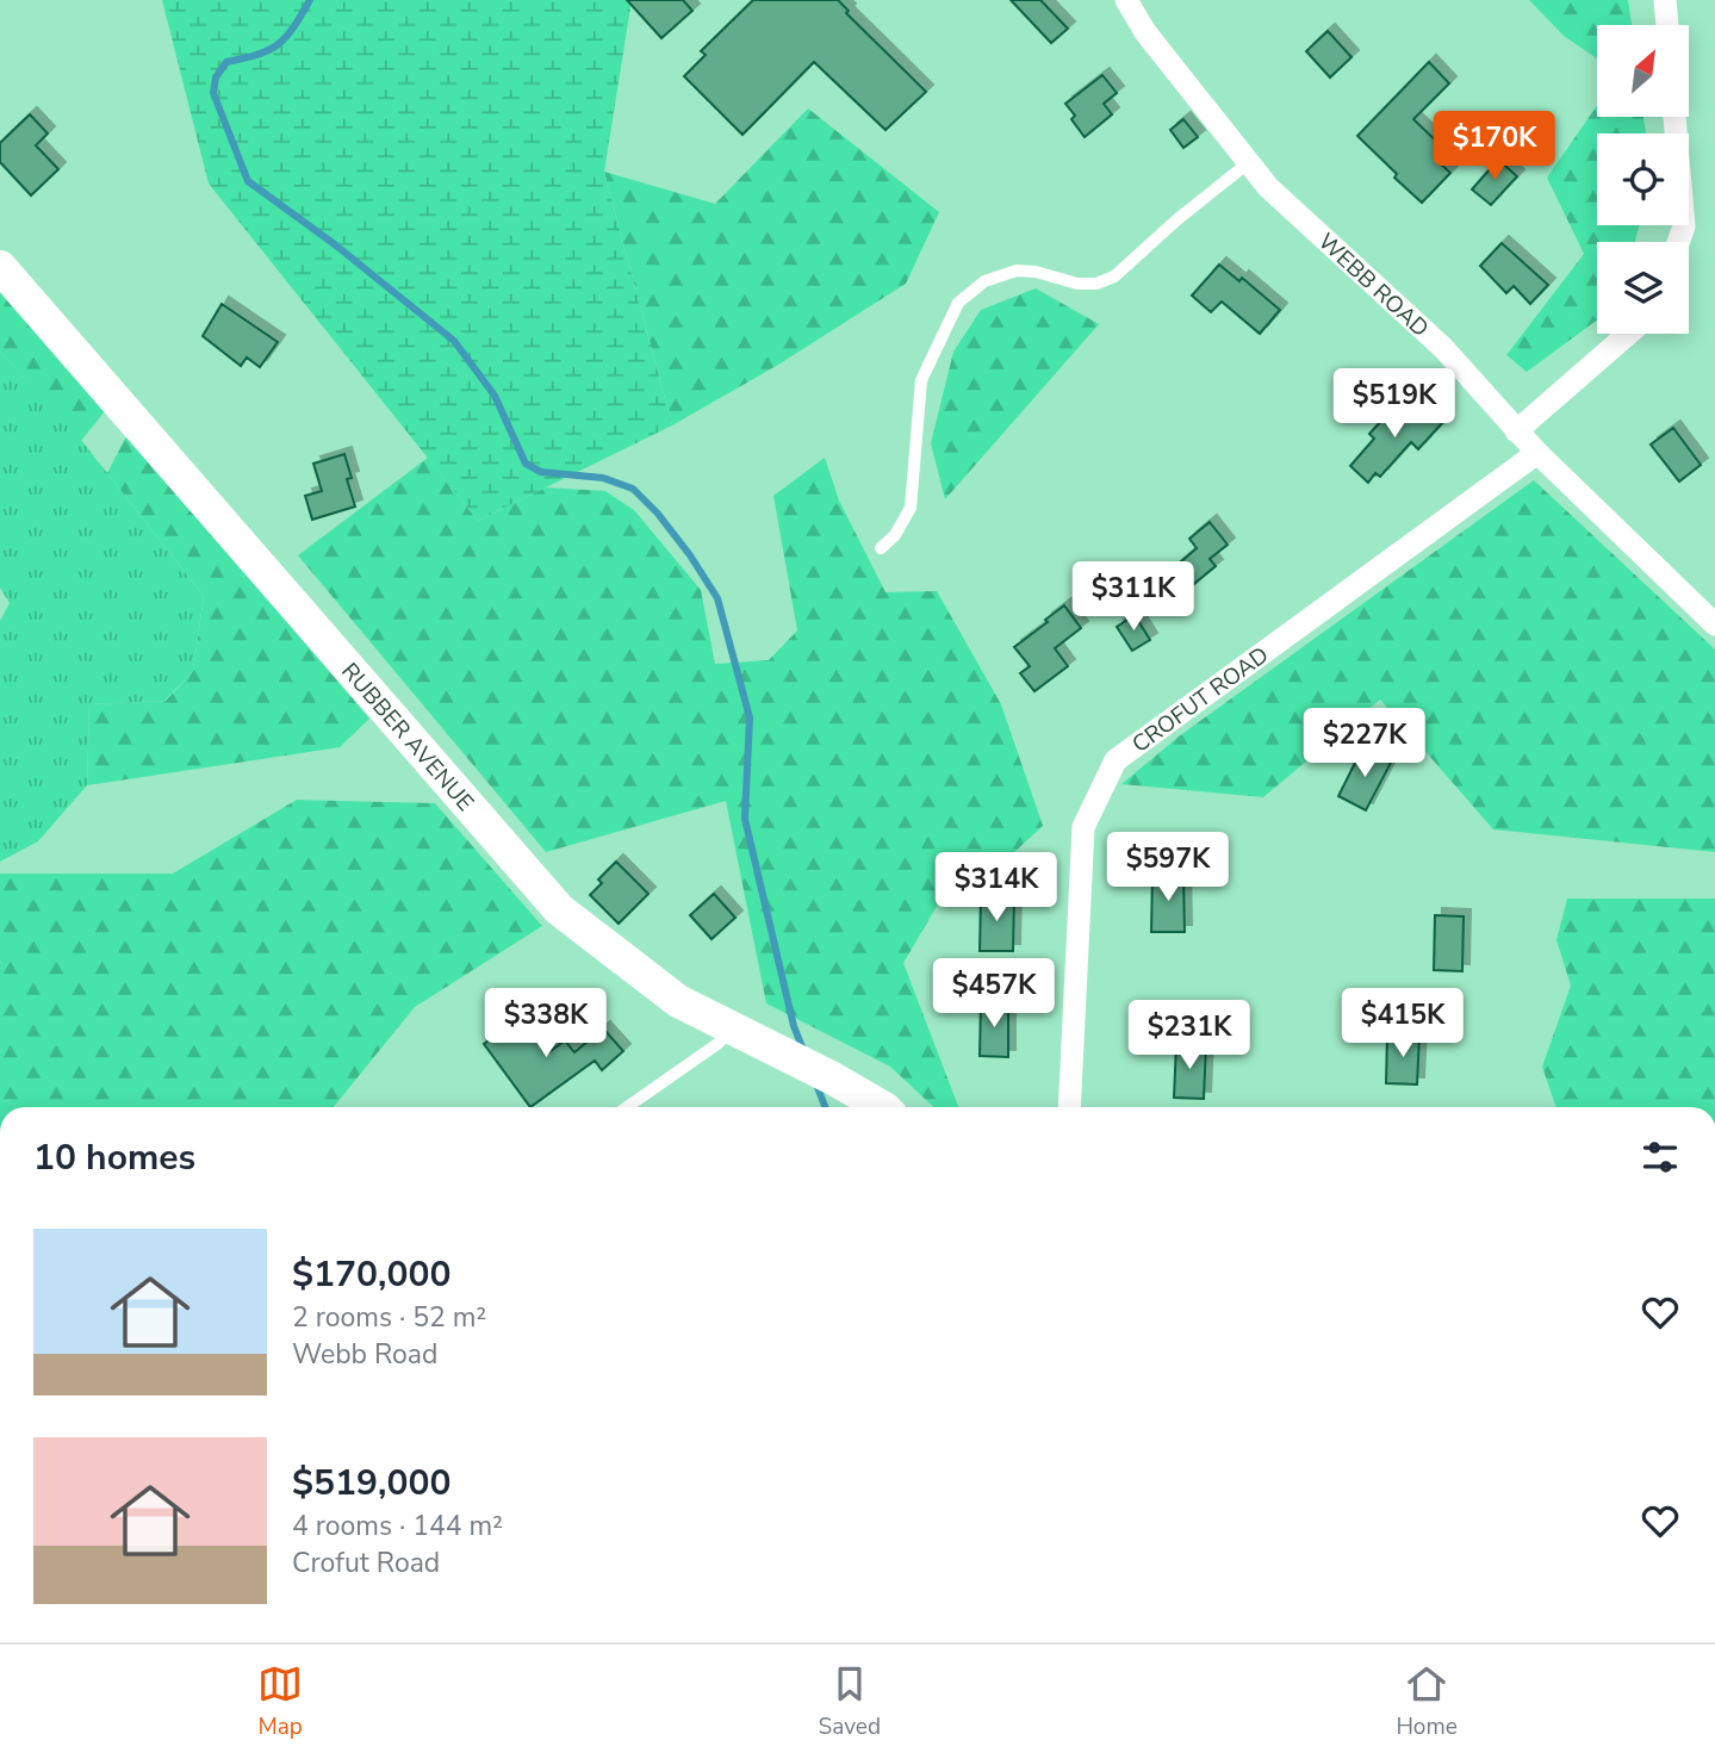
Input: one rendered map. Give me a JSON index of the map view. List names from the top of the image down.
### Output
{
  "streets": {
    "street": ["WEBB ROAD", "CROFUT ROAD", "RUBBER AVENUE"]
  },
  "crossings": [
    ["WEBB ROAD", "CROFUT ROAD"]
  ],
  "north": "top right",
  "page": {
    "price": [
      "$170K",
      "$519K",
      "$311K",
      "$227K",
      "$597K",
      "$314K",
      "$457K",
      "$338K",
      "$415K",
      "$231K"
    ],
    "heading": "10 homes",
    "list": [
      {
        "name": "$170,000",
        "note": "2 rooms · 52 m² · Webb Road"
      },
      {
        "name": "$519,000",
        "note": "4 rooms · 144 m² · Crofut Road"
      }
    ],
    "tabs": ["Map", "Saved", "Home"]
  }
}
